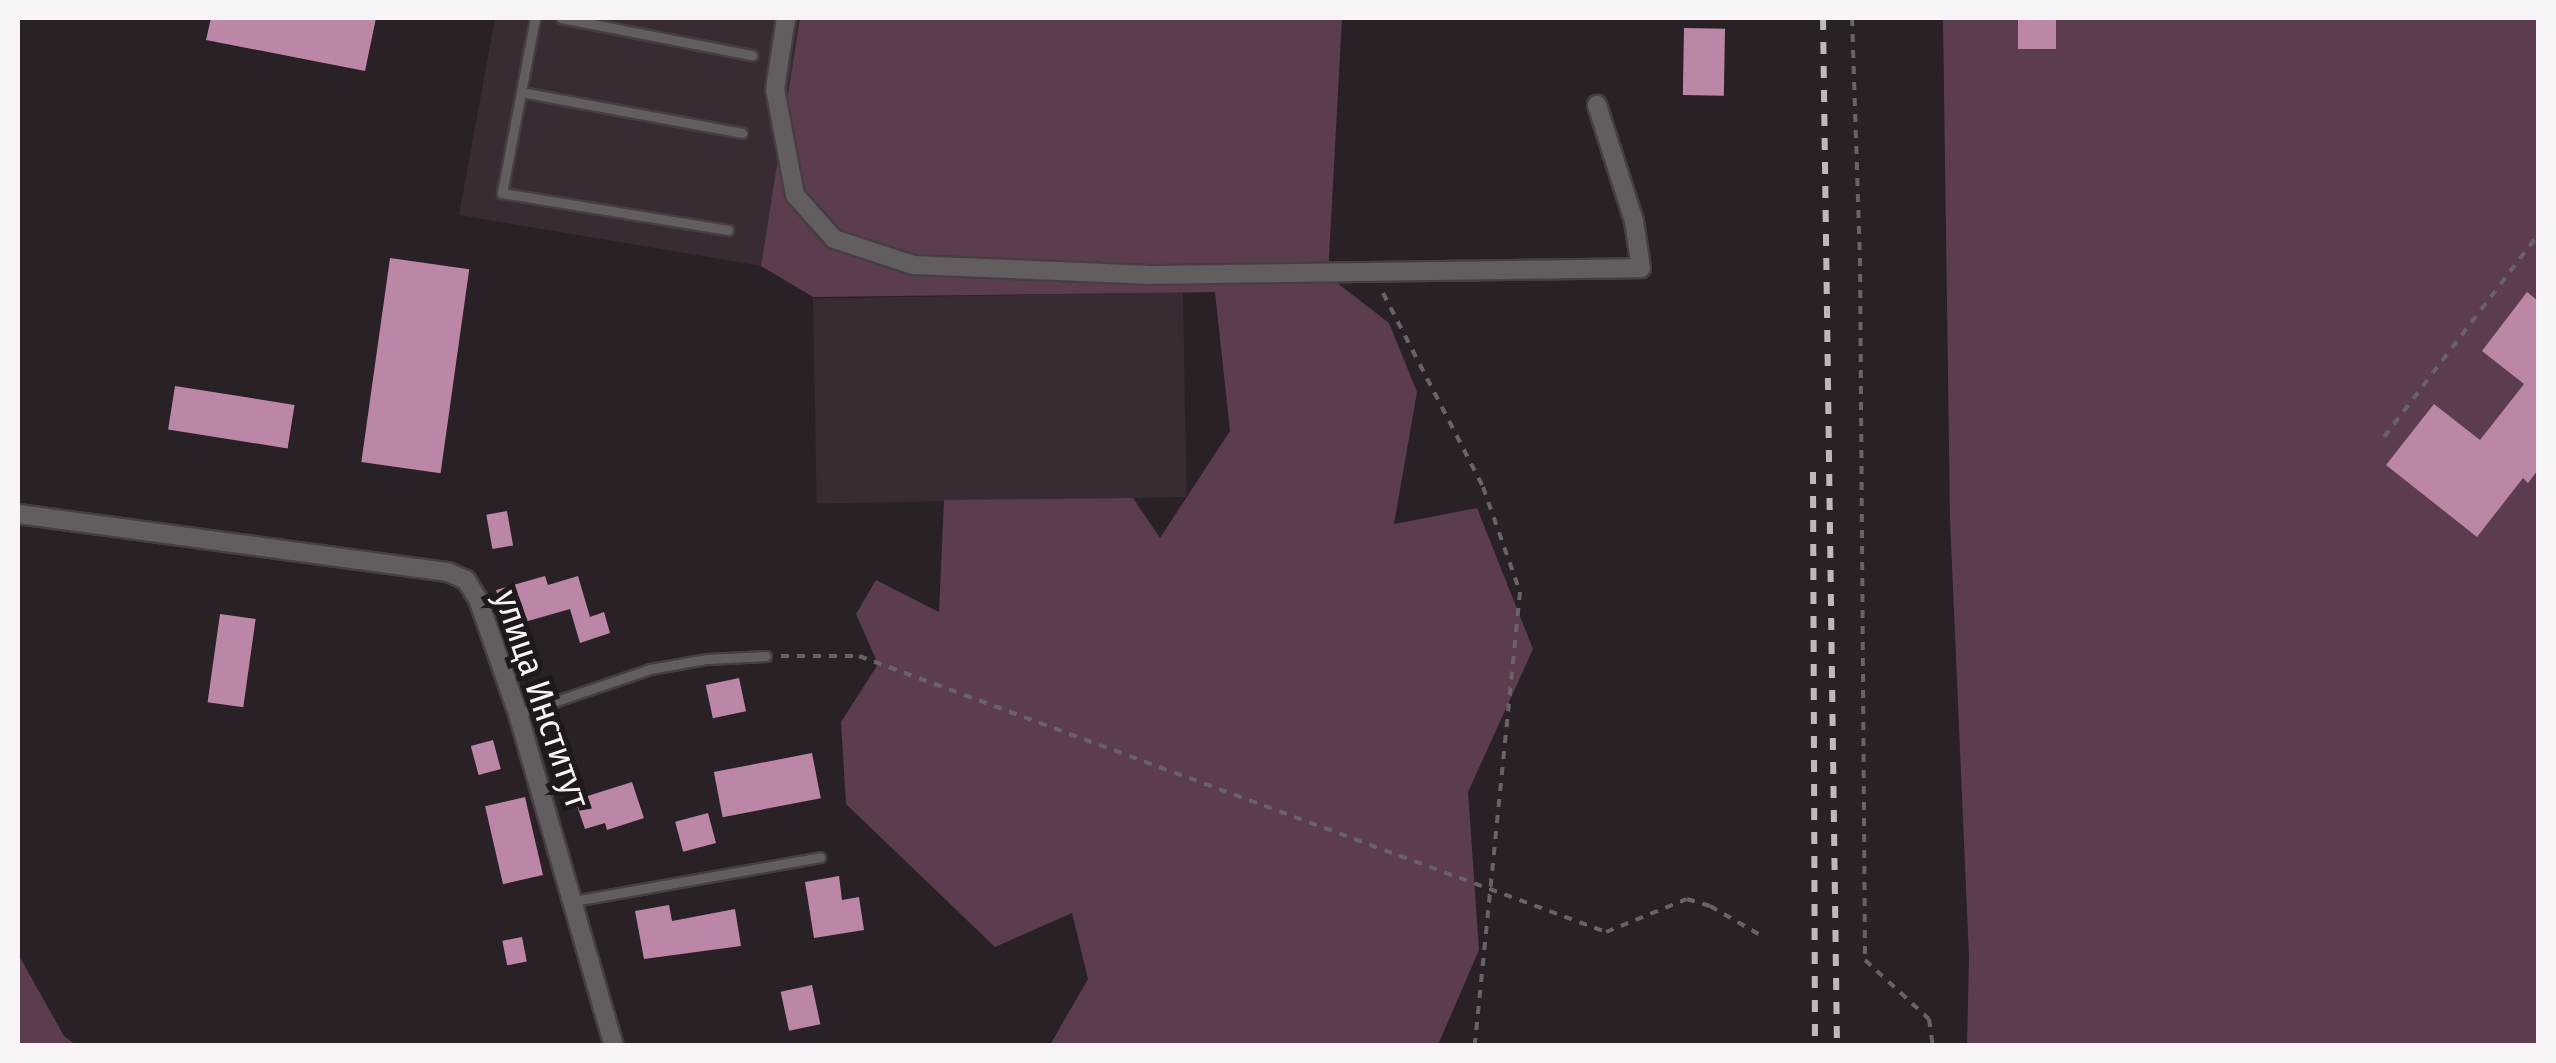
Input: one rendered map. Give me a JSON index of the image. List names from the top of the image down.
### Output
{
  "streets": {
    "street": ["улица Институт"]
  }
}
